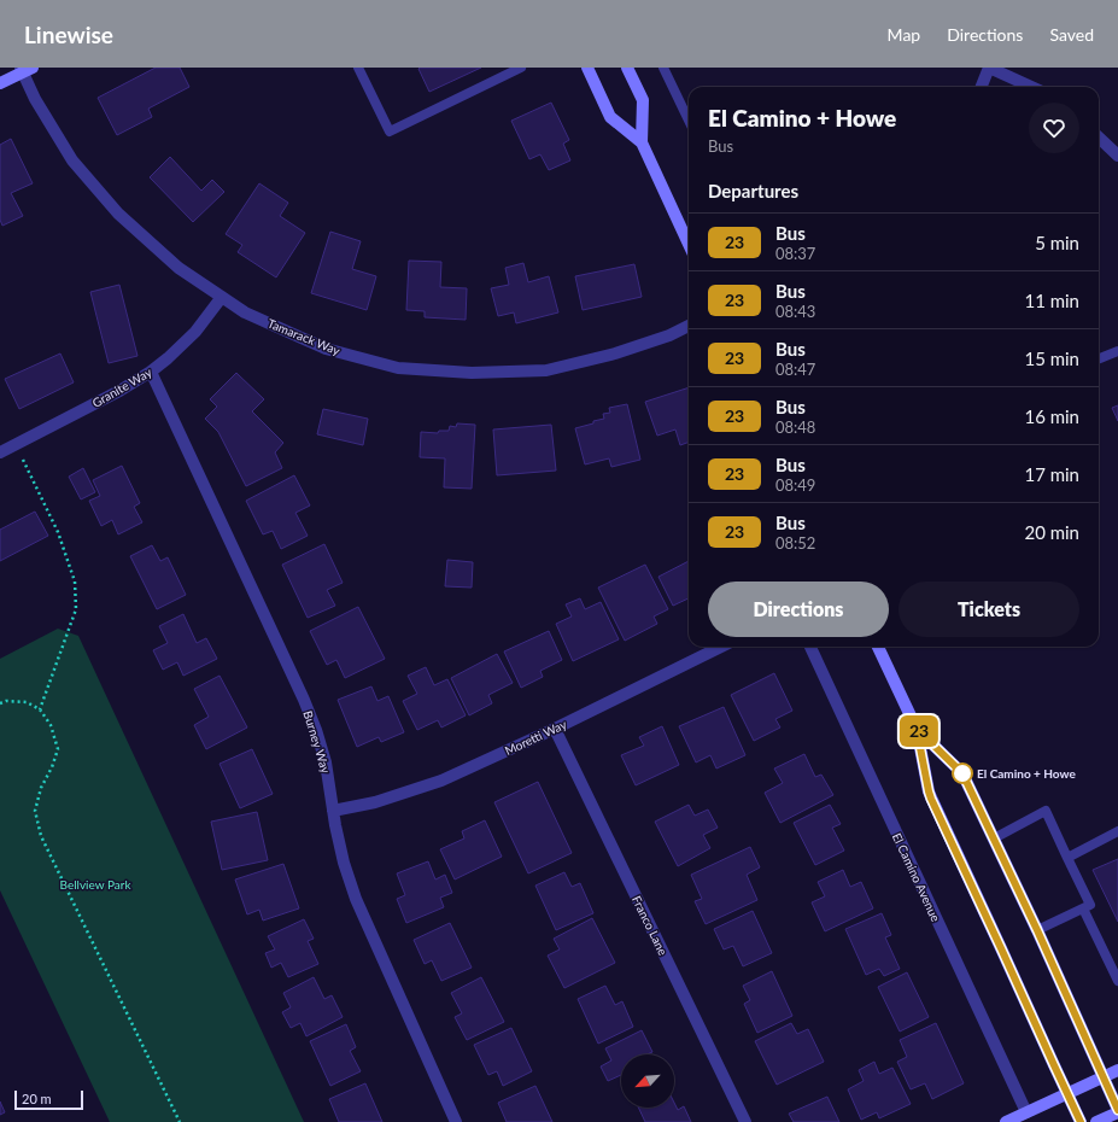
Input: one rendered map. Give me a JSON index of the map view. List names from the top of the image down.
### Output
{
  "streets": {
    "street": [
      "Tamarack Way",
      "Granite Way",
      "Moretti Way",
      "Burney Way",
      "El Camino Avenue",
      "Franco Lane"
    ]
  },
  "crossings": [
    ["Tamarack Way", "Granite Way"],
    ["Granite Way", "Burney Way"],
    ["Moretti Way", "Burney Way"],
    ["Moretti Way", "Franco Lane"]
  ],
  "parks": ["Bellview Park"],
  "places": ["El Camino + Howe"],
  "lines": ["bus line 23"],
  "scale_bar": "20 m",
  "north": "bottom left",
  "page": {
    "header": "Linewise",
    "nav": ["Map", "Directions", "Saved"],
    "on_map": "23",
    "heading": [
      ["El Camino + Howe", "Bus"],
      "Departures"
    ],
    "list": [
      {
        "mark": "23",
        "name": "Bus",
        "note": "08:37",
        "value": "5 min"
      },
      {
        "mark": "23",
        "name": "Bus",
        "note": "08:43",
        "value": "11 min"
      },
      {
        "mark": "23",
        "name": "Bus",
        "note": "08:47",
        "value": "15 min"
      },
      {
        "mark": "23",
        "name": "Bus",
        "note": "08:48",
        "value": "16 min"
      },
      {
        "mark": "23",
        "name": "Bus",
        "note": "08:49",
        "value": "17 min"
      },
      {
        "mark": "23",
        "name": "Bus",
        "note": "08:52",
        "value": "20 min"
      }
    ],
    "buttons": ["Directions", "Tickets"],
    "scale": "20 m"
  }
}
